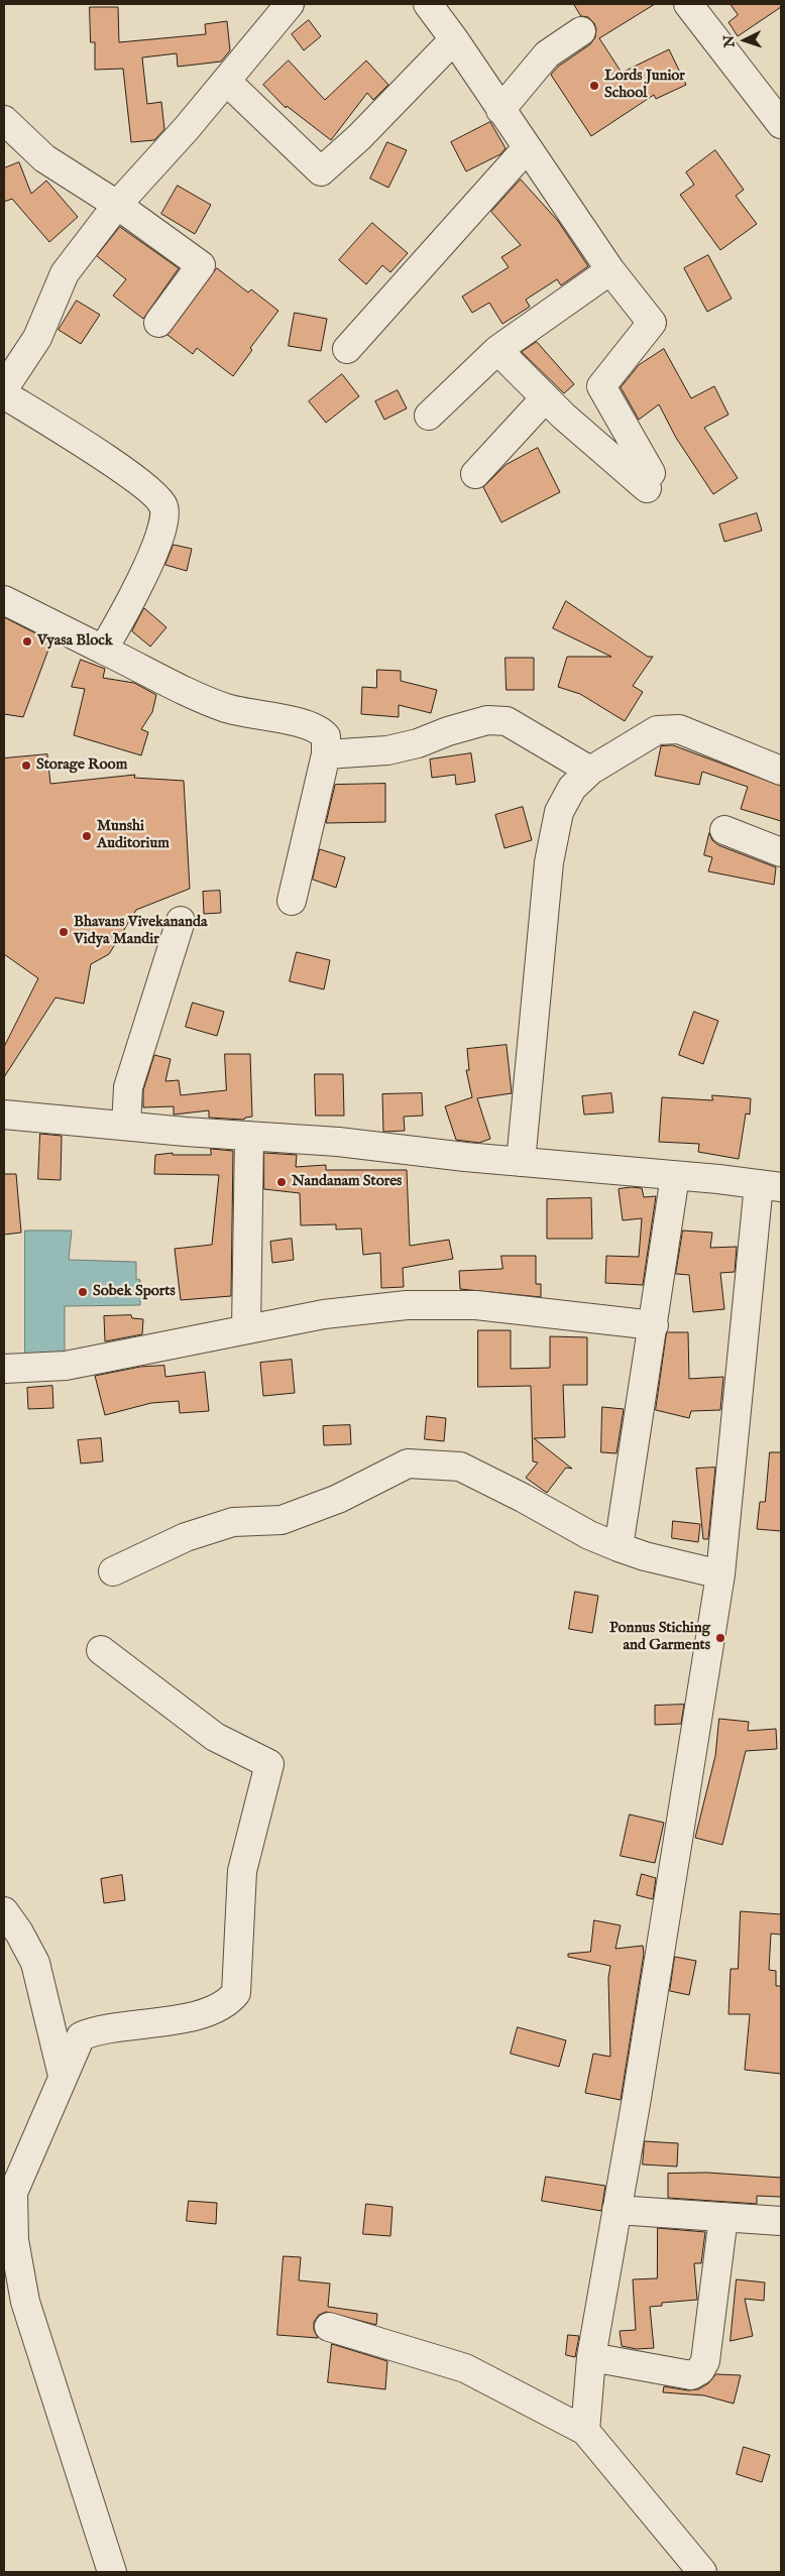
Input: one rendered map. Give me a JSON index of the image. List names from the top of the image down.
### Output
{
  "places": [
    "Lords Junior School",
    "Vyasa Block",
    "Storage Room",
    "Munshi Auditorium",
    "Bhavans Vivekananda Vidya Mandir",
    "Nandanam Stores",
    "Sobek Sports",
    "Ponnus Stiching and Garments"
  ],
  "north": "left"
}
